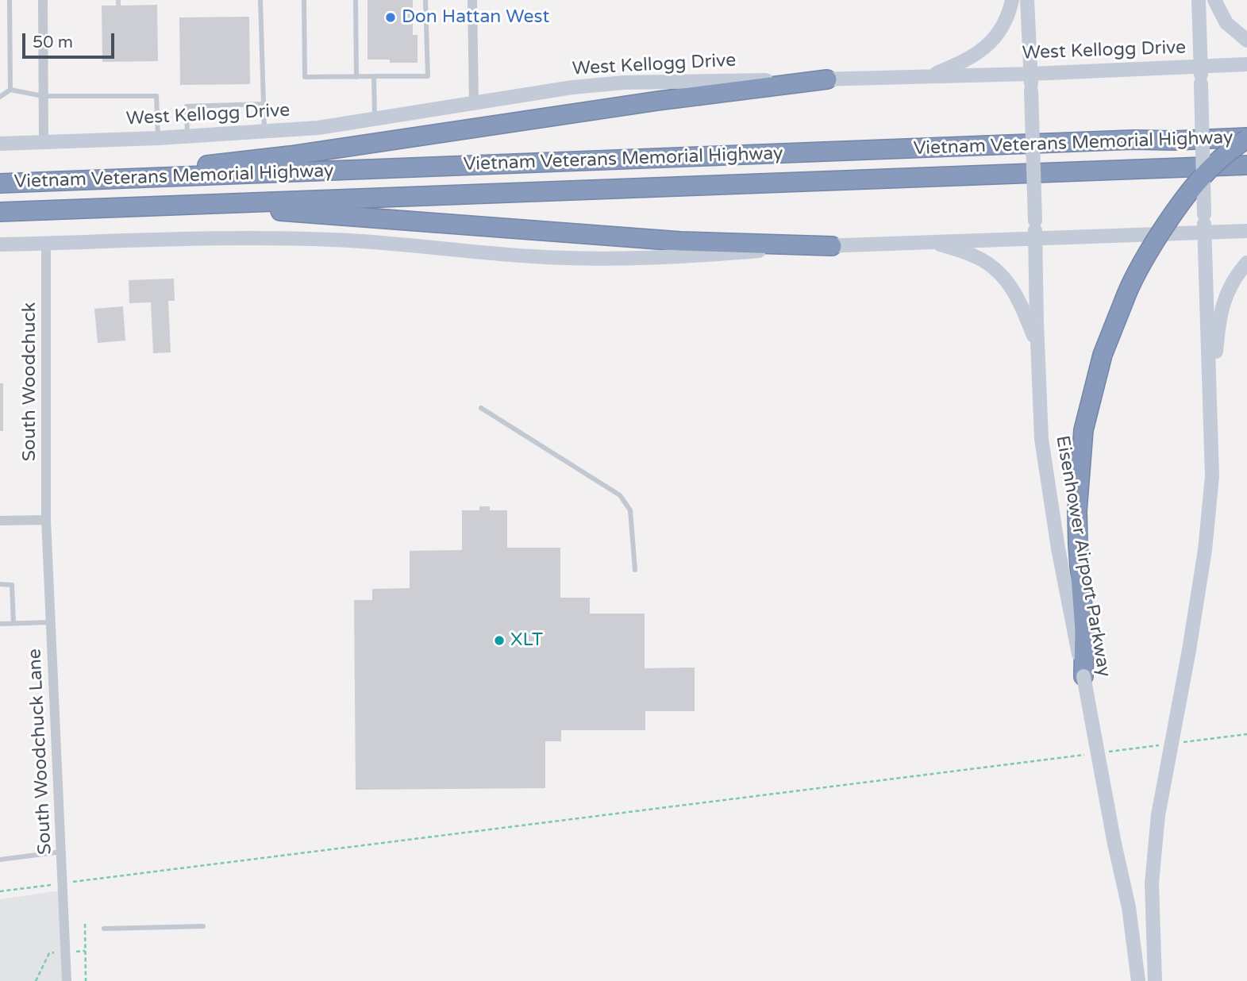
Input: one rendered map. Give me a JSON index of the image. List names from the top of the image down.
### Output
{
  "streets": {
    "highway": ["Vietnam Veterans Memorial Highway"],
    "main road": ["West Kellogg Drive", "Eisenhower Airport Parkway"],
    "street": ["South Woodchuck", "South Woodchuck Lane"]
  },
  "crossings": [
    ["West Kellogg Drive", "Eisenhower Airport Parkway"],
    ["South Woodchuck", "South Woodchuck Lane"]
  ],
  "places": ["Don Hattan West", "XLT"],
  "scale_bar": "50 m"
}
